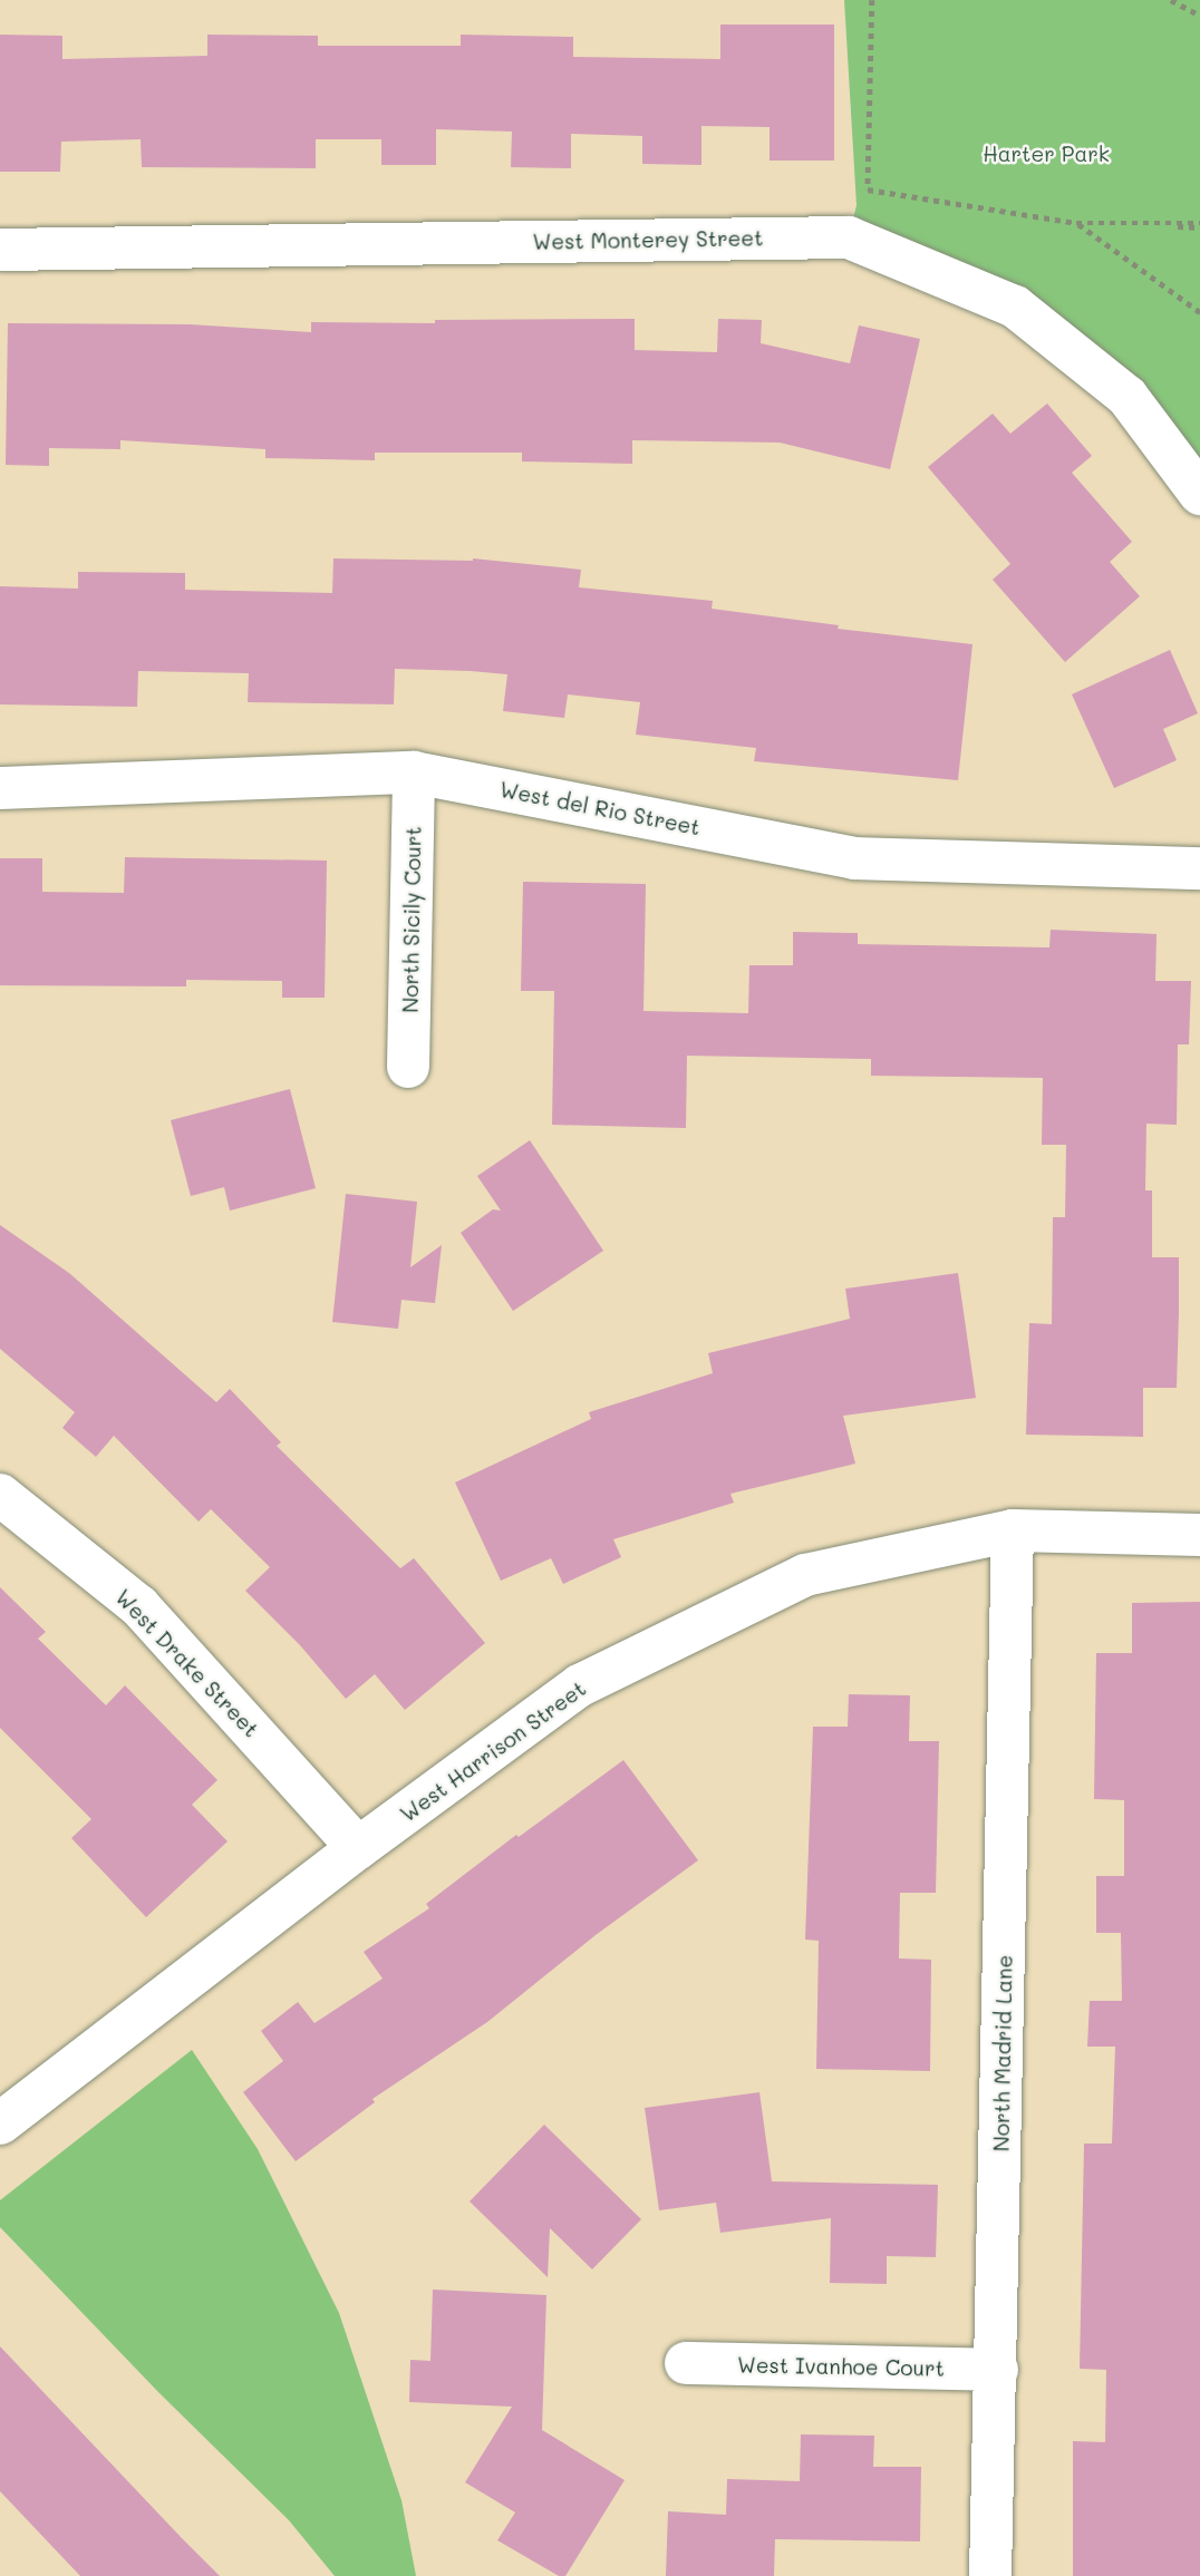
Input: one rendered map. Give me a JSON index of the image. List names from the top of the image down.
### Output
{
  "streets": {
    "street": [
      "West Monterey Street",
      "West del Rio Street",
      "North Sicily Court",
      "West Drake Street",
      "West Harrison Street",
      "North Madrid Lane",
      "West Ivanhoe Court"
    ]
  },
  "crossings": [
    ["West del Rio Street", "North Sicily Court"],
    ["West Drake Street", "West Harrison Street"],
    ["West Harrison Street", "North Madrid Lane"],
    ["North Madrid Lane", "West Ivanhoe Court"]
  ],
  "parks": ["Harter Park"]
}
